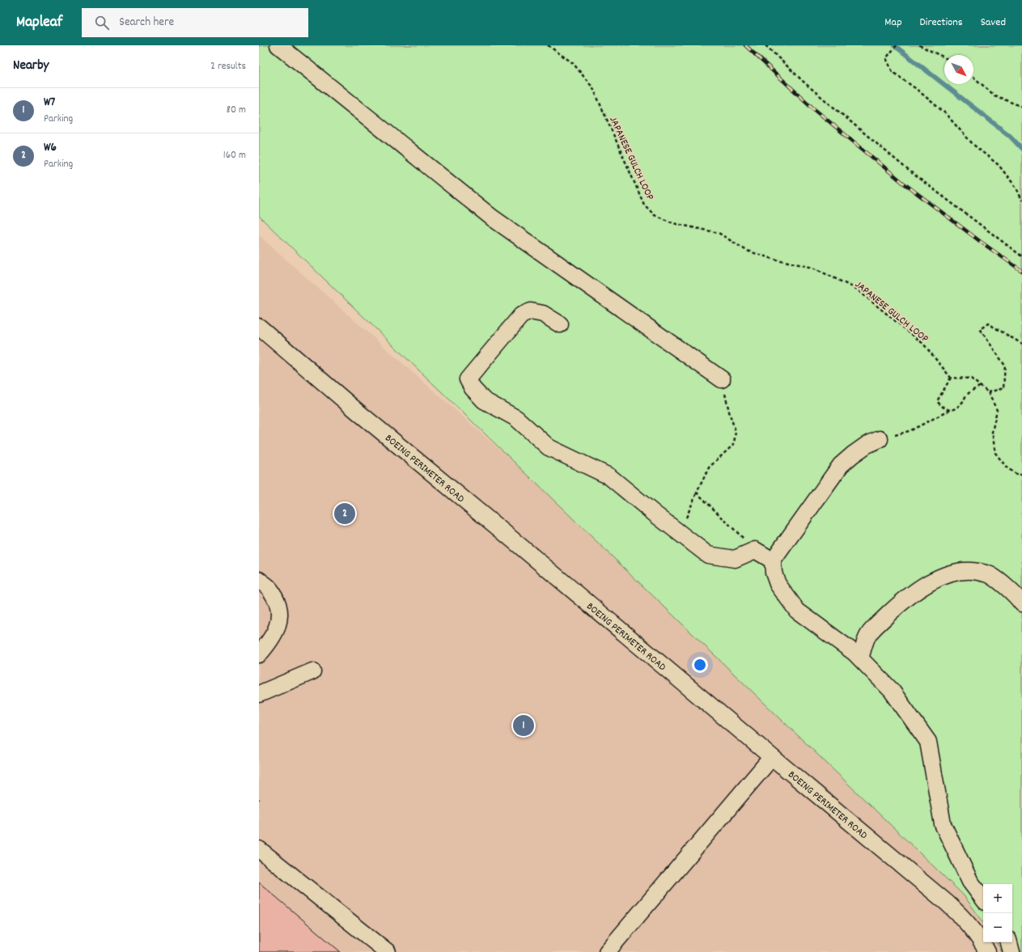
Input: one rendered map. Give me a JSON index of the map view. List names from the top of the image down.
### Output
{
  "streets": {
    "lane": ["BOEING PERIMETER ROAD"],
    "path": ["JAPANESE GULCH LOOP"]
  },
  "north": "bottom right",
  "page": {
    "header": "Mapleaf",
    "search": "Search here",
    "nav": ["Map", "Directions", "Saved"],
    "heading": ["Nearby", "2 results"],
    "list": [
      {
        "mark": "1",
        "name": "W7",
        "note": "Parking",
        "value": "80 m"
      },
      {
        "mark": "2",
        "name": "W6",
        "note": "Parking",
        "value": "160 m"
      }
    ],
    "pins": ["2", "1"],
    "map_buttons": ["+", "−"]
  }
}
